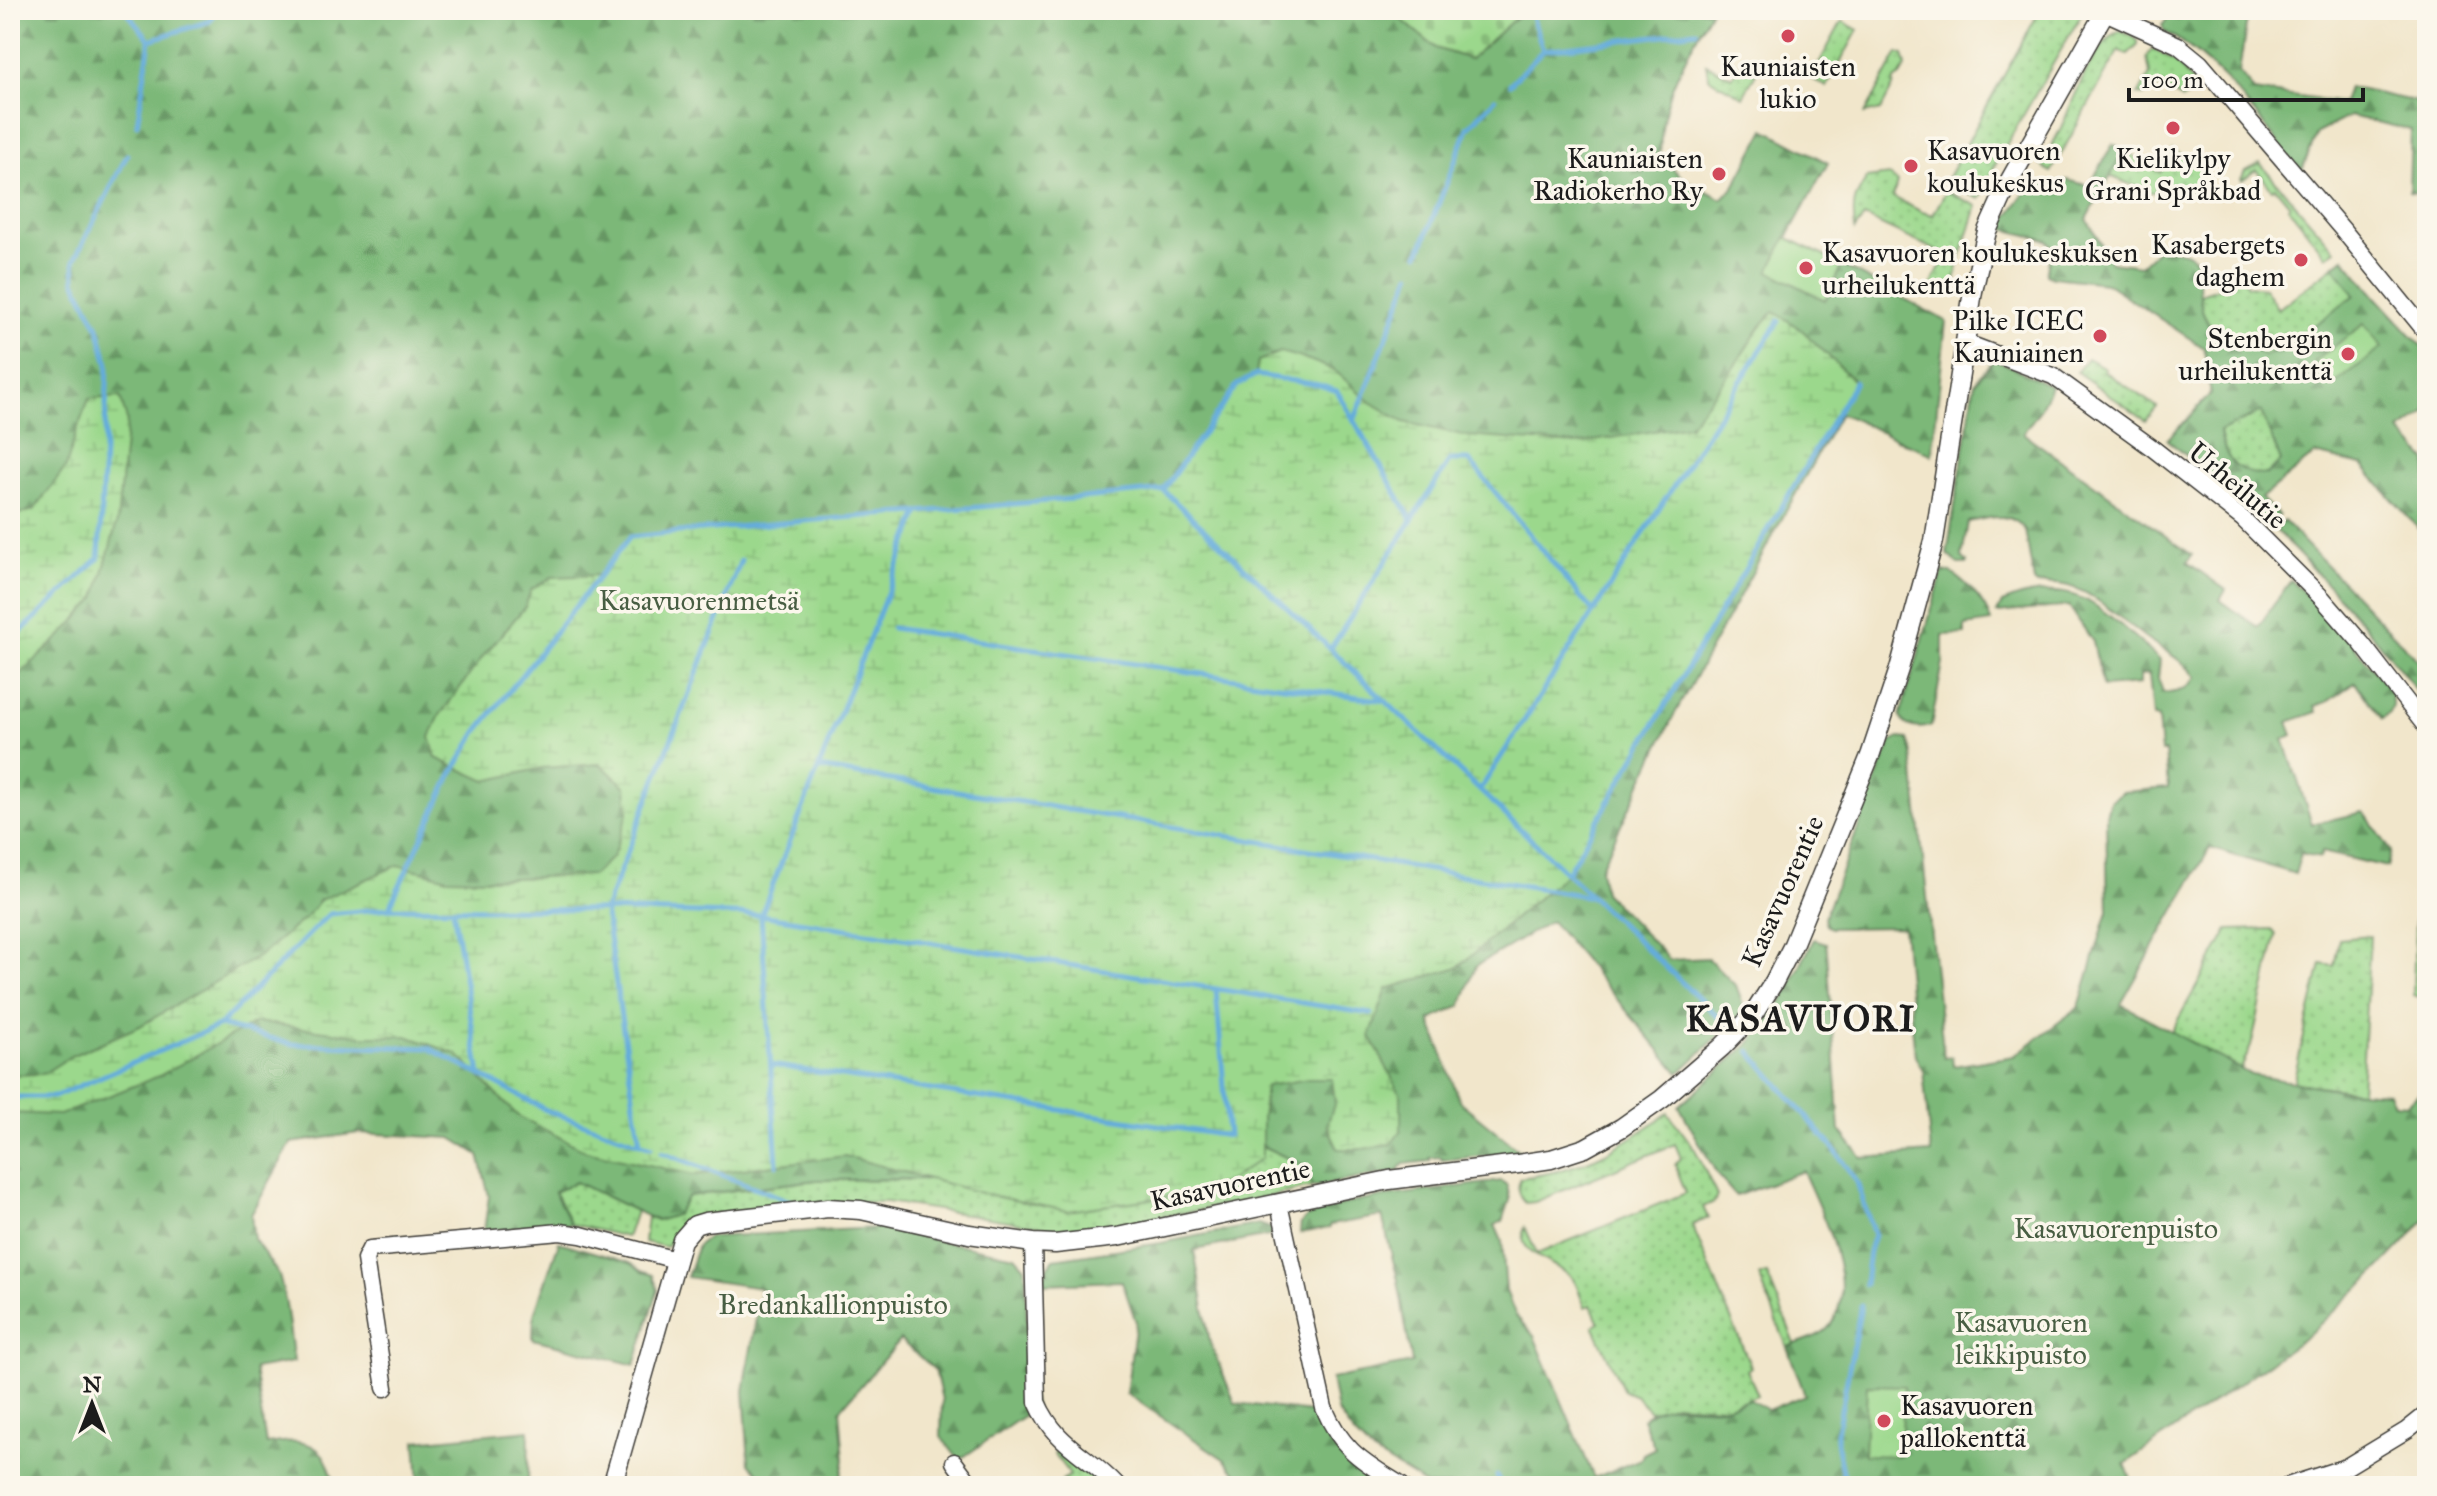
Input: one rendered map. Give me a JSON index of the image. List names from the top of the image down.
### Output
{
  "streets": {
    "street": ["Urheilutie", "Kasavuorentie"]
  },
  "crossings": [
    ["Urheilutie", "Kasavuorentie"]
  ],
  "districts": ["KASAVUORI"],
  "parks": [
    "Kasavuorenmetsä",
    "Kasavuorenpuisto",
    "Bredankallionpuisto",
    "Kasavuoren leikkipuisto"
  ],
  "places": [
    "Kauniaisten lukio",
    "Kielikylpy Grani Språkbad",
    "Kasavuoren koulukeskus",
    "Kauniaisten Radiokerho Ry",
    "Kasabergets daghem",
    "Kasavuoren koulukeskuksen urheilukenttä",
    "Pilke ICEC Kauniainen",
    "Stenbergin urheilukenttä",
    "Kasavuoren pallokenttä"
  ],
  "scale_bar": "100 m",
  "north": "top"
}
